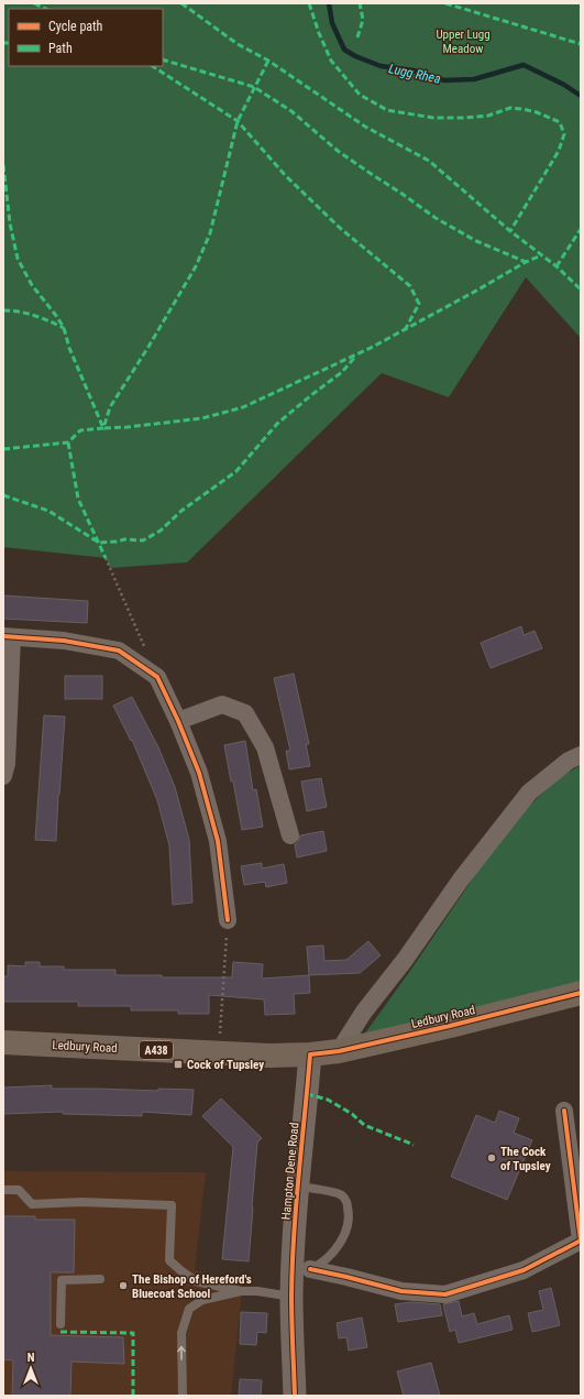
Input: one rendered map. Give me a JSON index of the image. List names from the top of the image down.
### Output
{
  "streets": {
    "highway": ["Ledbury Road", "A438"],
    "street": ["Hampton Dene Road"]
  },
  "crossings": [
    ["Ledbury Road", "Hampton Dene Road"]
  ],
  "water": ["Lugg Rhea"],
  "parks": ["Upper Lugg Meadow"],
  "places": {
    "transit": ["Cock of Tupsley"],
    "other": ["The Cock of Tupsley", "The Bishop of Hereford's Bluecoat School"]
  },
  "legend": ["Cycle path", "Path"],
  "north": "top"
}
